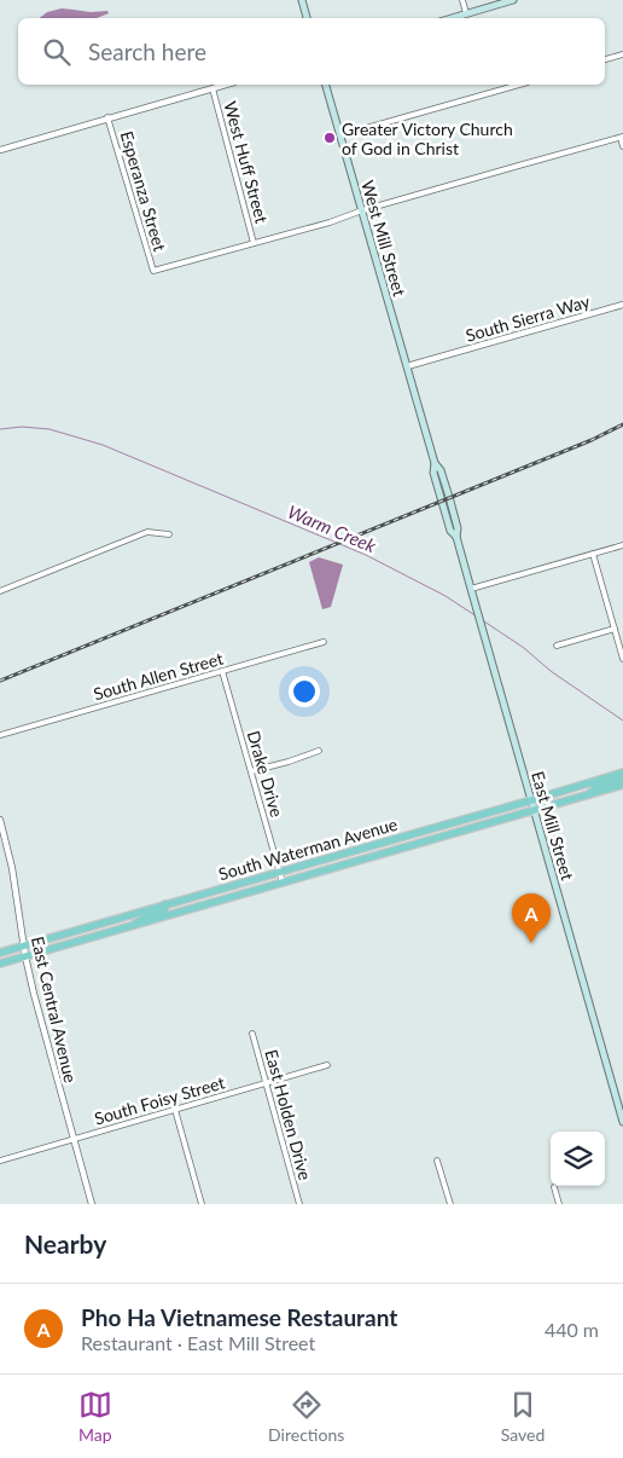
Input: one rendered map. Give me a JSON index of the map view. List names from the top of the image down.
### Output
{
  "streets": {
    "main road": ["West Mill Street", "East Mill Street", "South Waterman Avenue"],
    "street": [
      "West Huff Street",
      "Esperanza Street",
      "South Sierra Way",
      "South Allen Street",
      "Drake Drive",
      "East Central Avenue",
      "South Foisy Street",
      "East Holden Drive"
    ]
  },
  "crossings": [
    ["West Huff Street", "Esperanza Street"],
    ["West Mill Street", "South Sierra Way"],
    ["West Mill Street", "East Mill Street"],
    ["South Sierra Way", "East Mill Street"],
    ["South Allen Street", "Drake Drive"],
    ["Drake Drive", "South Waterman Avenue"],
    ["East Mill Street", "South Waterman Avenue"],
    ["South Waterman Avenue", "East Central Avenue"],
    ["East Central Avenue", "South Foisy Street"],
    ["South Foisy Street", "East Holden Drive"]
  ],
  "water": ["Warm Creek"],
  "places": ["Greater Victory Church of God in Christ"],
  "page": {
    "search": "Search here",
    "pins": "A",
    "heading": "Nearby",
    "list": [
      {
        "mark": "A",
        "name": "Pho Ha Vietnamese Restaurant",
        "note": "Restaurant · East Mill Street",
        "value": "440 m"
      }
    ],
    "nav": ["Map", "Directions", "Saved"]
  }
}
